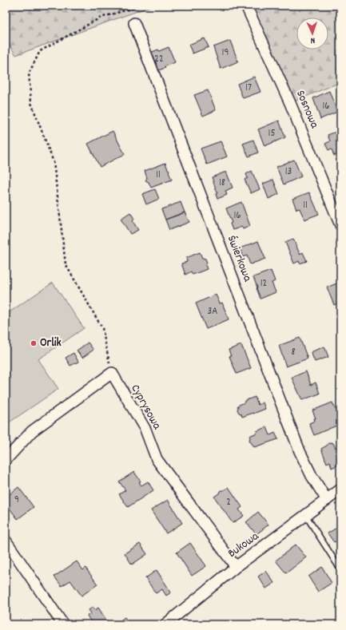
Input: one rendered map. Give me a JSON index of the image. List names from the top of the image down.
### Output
{
  "streets": {
    "street": [
      "Sosnowa",
      "Świerkowa",
      "Cyprysowa",
      "Bukowa"
    ]
  },
  "crossings": [
    ["Świerkowa", "Bukowa"],
    ["Cyprysowa", "Bukowa"]
  ],
  "places": ["Orlik"],
  "house_numbers": [
    "19",
    "22",
    "17",
    "16",
    "15",
    "13",
    "11",
    "18",
    "11",
    "16",
    "12",
    "3A",
    "8",
    "9",
    "2"
  ],
  "north": "bottom"
}
